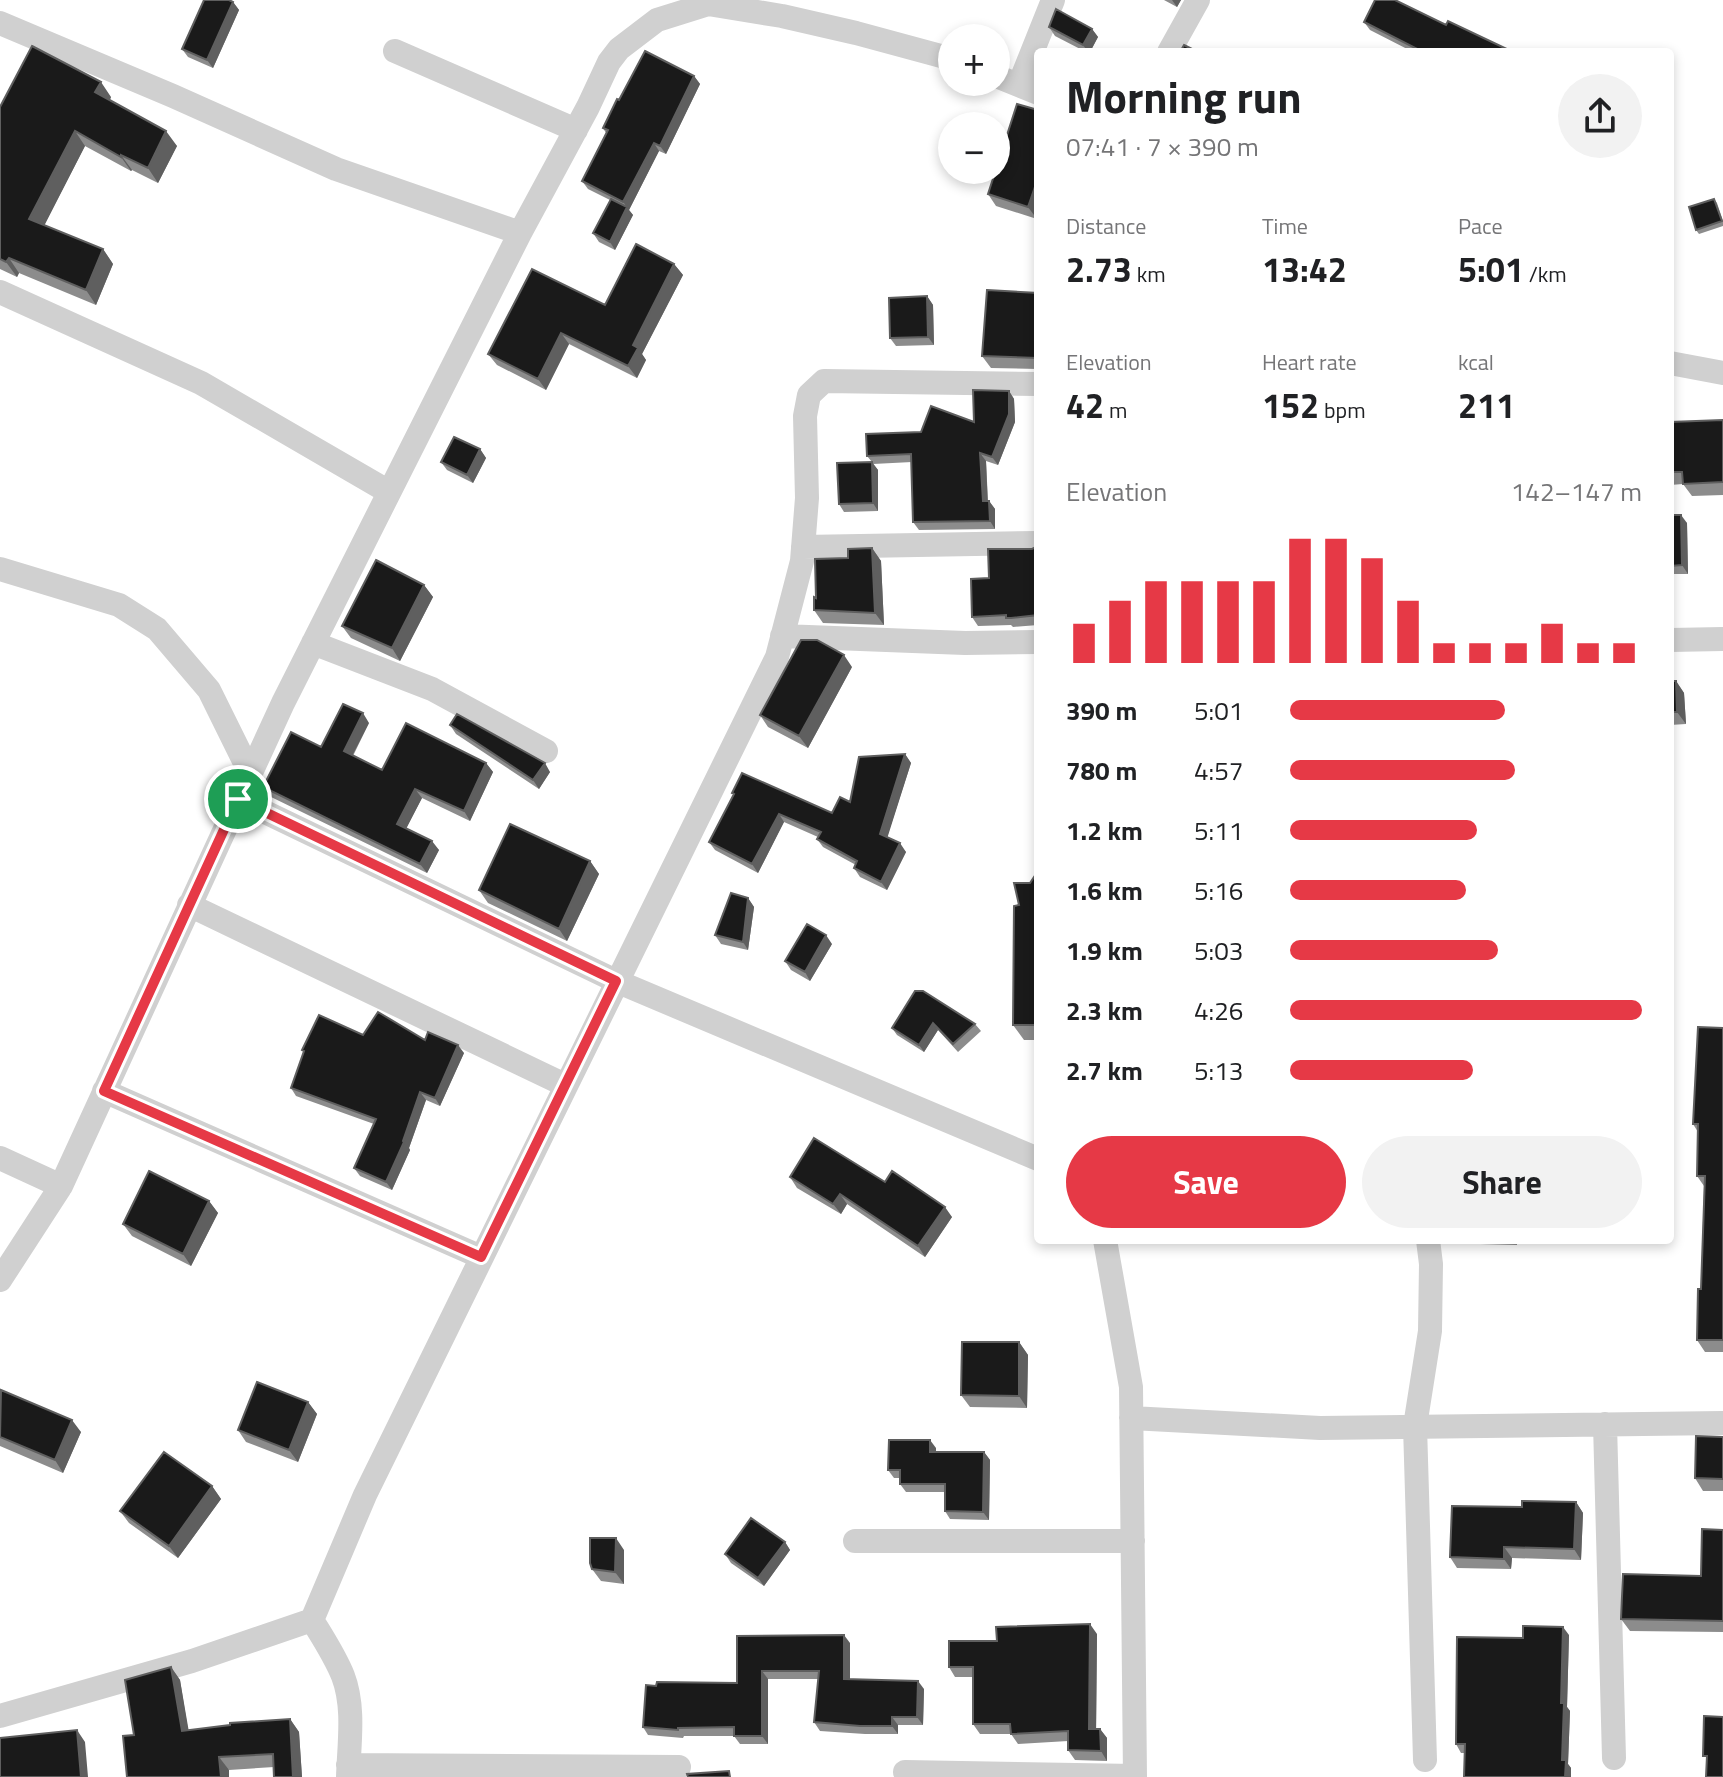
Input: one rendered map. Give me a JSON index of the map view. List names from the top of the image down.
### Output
{
  "page": {
    "map_buttons": ["+", "−"],
    "heading": ["Morning run", "07:41 · 7 × 390 m"],
    "stats": [
      ["Distance", "2.73 km"],
      ["Time", "13:42"],
      ["Pace", "5:01 /km"],
      ["Elevation", "42 m"],
      ["Heart rate", "152 bpm"],
      ["kcal", "211"]
    ],
    "chart": ["Elevation", "142–147 m"],
    "list": [
      {
        "name": "390 m",
        "note": "5:01"
      },
      {
        "name": "780 m",
        "note": "4:57"
      },
      {
        "name": "1.2 km",
        "note": "5:11"
      },
      {
        "name": "1.6 km",
        "note": "5:16"
      },
      {
        "name": "1.9 km",
        "note": "5:03"
      },
      {
        "name": "2.3 km",
        "note": "4:26"
      },
      {
        "name": "2.7 km",
        "note": "5:13"
      }
    ],
    "buttons": ["Save", "Share"]
  }
}
